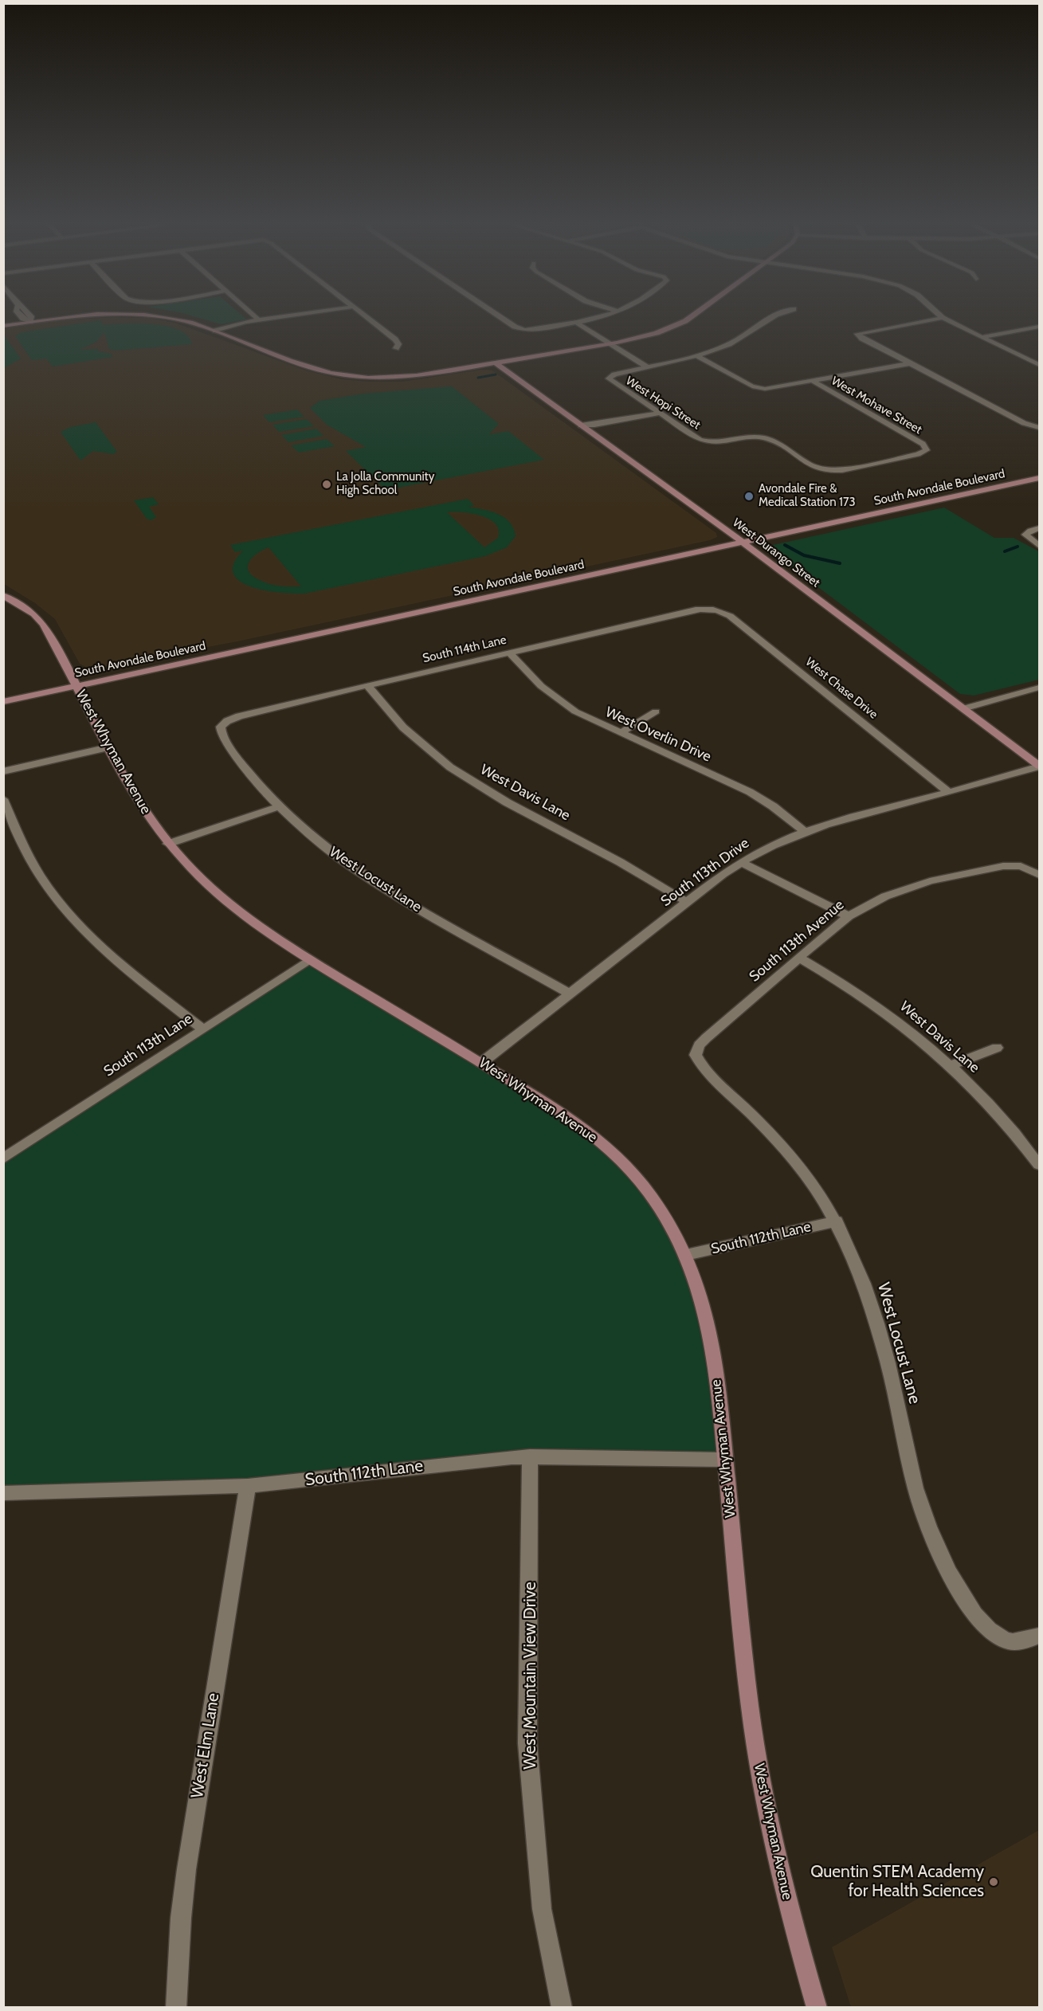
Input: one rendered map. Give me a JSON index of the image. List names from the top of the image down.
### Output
{
  "streets": {
    "street": [
      "West Hopi Street",
      "West Mohave Street",
      "South Avondale Boulevard",
      "West Durango Street",
      "South 114th Lane",
      "West Chase Drive",
      "West Overlin Drive",
      "West Whyman Avenue",
      "West Davis Lane",
      "South 113th Drive",
      "West Locust Lane",
      "South 113th Avenue",
      "South 113th Lane",
      "South 112th Lane",
      "West Mountain View Drive",
      "West Elm Lane"
    ]
  },
  "crossings": [
    ["West Hopi Street", "West Mohave Street"],
    ["South Avondale Boulevard", "West Durango Street"],
    ["South Avondale Boulevard", "West Whyman Avenue"],
    ["West Durango Street", "South 113th Drive"],
    ["South 114th Lane", "West Chase Drive"],
    ["South 114th Lane", "West Overlin Drive"],
    ["South 114th Lane", "West Davis Lane"],
    ["South 114th Lane", "West Locust Lane"],
    ["West Chase Drive", "South 113th Drive"],
    ["West Overlin Drive", "South 113th Drive"],
    ["West Whyman Avenue", "South 113th Drive"],
    ["West Whyman Avenue", "South 113th Lane"],
    ["West Whyman Avenue", "South 112th Lane"],
    ["West Davis Lane", "South 113th Drive"],
    ["West Davis Lane", "South 113th Avenue"],
    ["South 113th Drive", "West Locust Lane"],
    ["West Locust Lane", "South 113th Avenue"],
    ["West Locust Lane", "South 112th Lane"],
    ["South 112th Lane", "West Mountain View Drive"],
    ["South 112th Lane", "West Elm Lane"]
  ],
  "places": ["La Jolla Community High School", "Avondale Fire & Medical Station 173", "Quentin STEM Academy for Health Sciences"]
}
